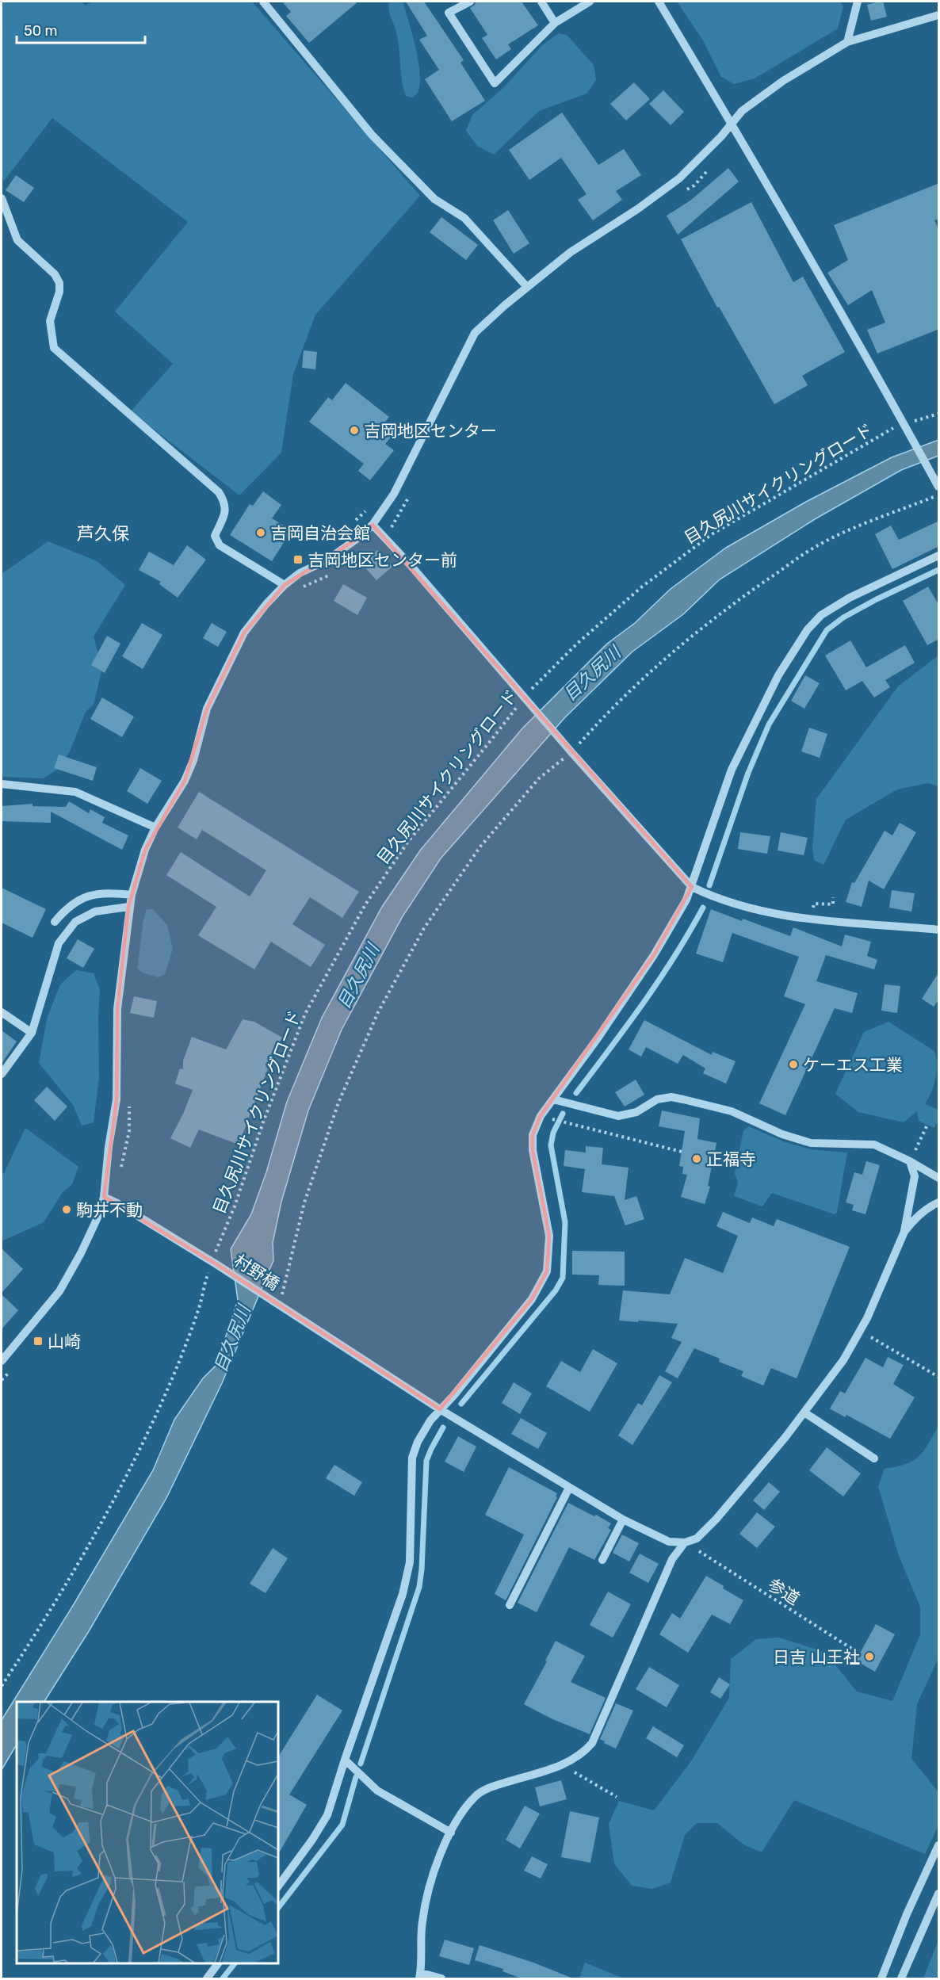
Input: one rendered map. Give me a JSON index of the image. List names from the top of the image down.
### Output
{
  "streets": {
    "street": ["村野橋"],
    "path": ["目久尻川サイクリングロード", "参道"]
  },
  "crossings": [
    ["目久尻川サイクリングロード", "村野橋"]
  ],
  "districts": ["芦久保"],
  "water": ["目久尻川"],
  "places": {
    "other": [
      "吉岡地区センター",
      "吉岡自治会館",
      "ケーエス工業",
      "正福寺",
      "駒井不動",
      "日吉 山王社"
    ],
    "transit": ["吉岡地区センター前", "山崎"]
  },
  "scale_bar": "50 m"
}
